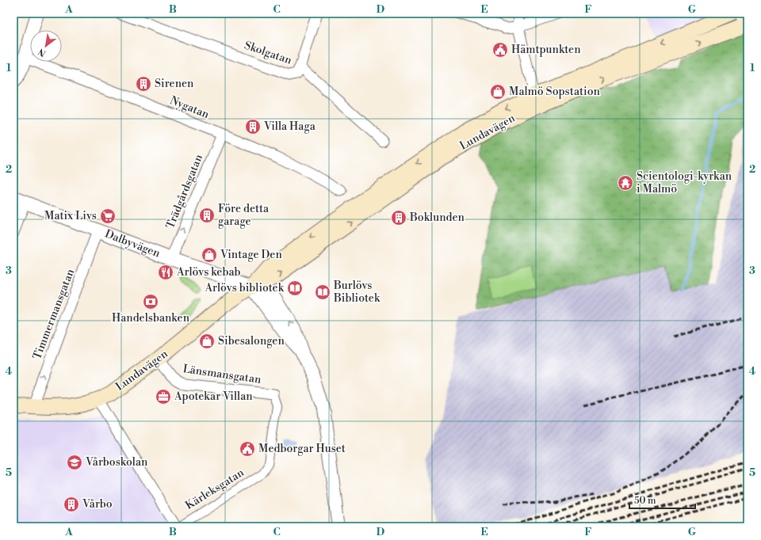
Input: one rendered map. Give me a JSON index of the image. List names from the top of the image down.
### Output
{
  "streets": {
    "main road": ["Lundavägen"],
    "street": [
      "Skolgatan",
      "Nygatan",
      "Trädgårdsgatan",
      "Dalbyvägen",
      "Timmermansgatan",
      "Länsmansgatan",
      "Kärleksgatan"
    ]
  },
  "crossings": [
    ["Nygatan", "Trädgårdsgatan"],
    ["Lundavägen", "Dalbyvägen"],
    ["Lundavägen", "Timmermansgatan"],
    ["Lundavägen", "Länsmansgatan"],
    ["Trädgårdsgatan", "Dalbyvägen"],
    ["Dalbyvägen", "Timmermansgatan"],
    ["Länsmansgatan", "Kärleksgatan"]
  ],
  "one_way": ["Trädgårdsgatan", "Timmermansgatan"],
  "places": {
    "public building": ["Hämtpunkten", "Medborgar Huset"],
    "building": [
      "Sirenen",
      "Villa Haga",
      "Före detta garage",
      "Boklunden",
      "Vårbo"
    ],
    "shop": ["Malmö Sopstation", "Vintage Den", "Sibesalongen"],
    "temple": ["Scientologi-kyrkan i Malmö"],
    "supermarket": ["Matix Livs"],
    "restaurant": ["Arlövs kebab"],
    "library": ["Arlövs bibliotek", "Burlövs Bibliotek"],
    "bank": ["Handelsbanken"],
    "office": ["Apotekar Villan"],
    "school or university": ["Vårboskolan"]
  },
  "scale_bar": "50 m",
  "north": "bottom left",
  "grid": {
    "columns": [
      "A",
      "B",
      "C",
      "D",
      "E",
      "F",
      "G"
    ],
    "rows": [
      "1",
      "2",
      "3",
      "4",
      "5"
    ]
  }
}
